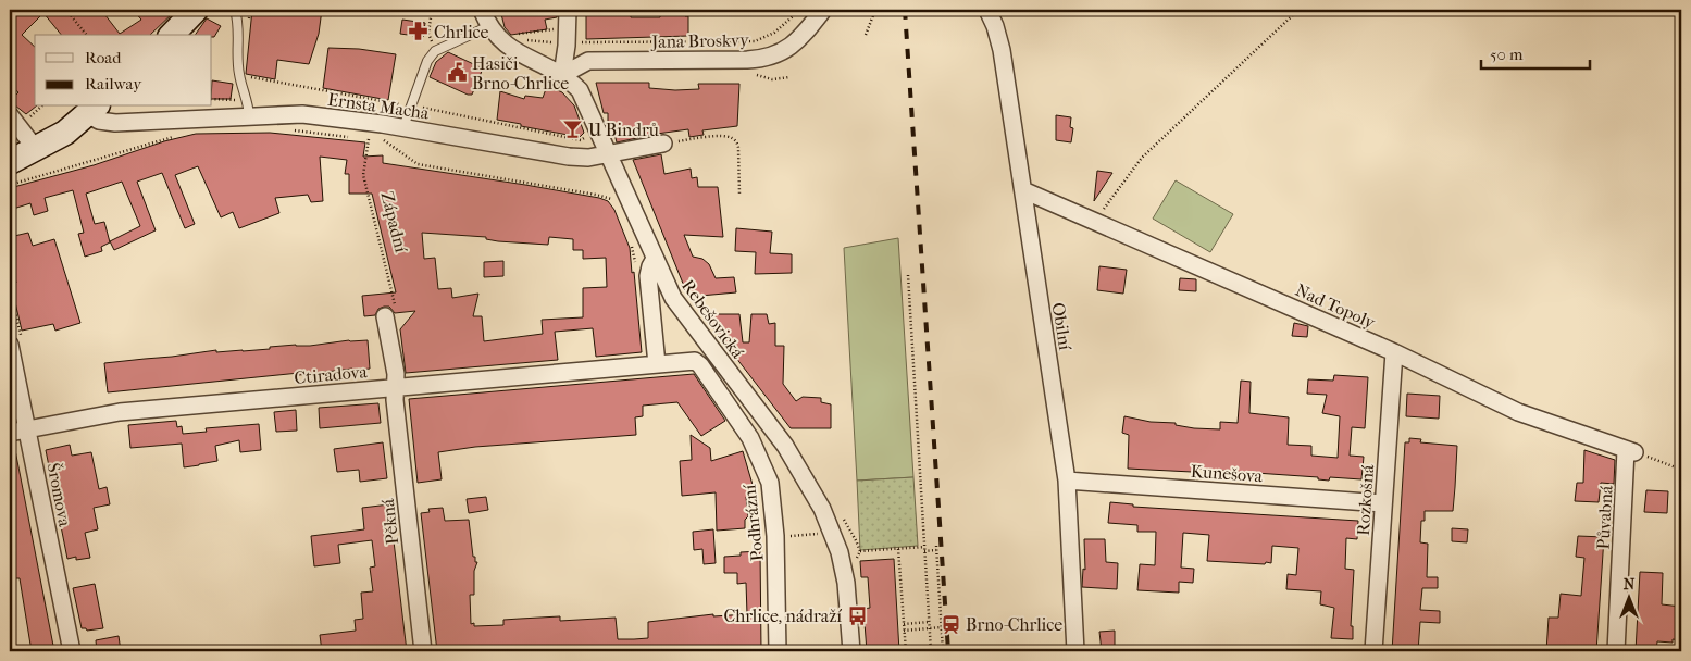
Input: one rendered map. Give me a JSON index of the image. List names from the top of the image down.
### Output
{
  "streets": {
    "street": [
      "Jana Broskvy",
      "Ernsta Macha",
      "Nad Topoly",
      "Rebešovická",
      "Obilní",
      "Ctiradova",
      "Kunešova",
      "Šromova",
      "Rozkošná",
      "Půvabná",
      "Pěkná",
      "Podhrázní"
    ],
    "path": ["Západní"]
  },
  "crossings": [
    ["Jana Broskvy", "Rebešovická"],
    ["Ernsta Macha", "Rebešovická"],
    ["Nad Topoly", "Obilní"],
    ["Nad Topoly", "Rozkošná"],
    ["Nad Topoly", "Půvabná"],
    ["Obilní", "Kunešova"],
    ["Ctiradova", "Šromova"],
    ["Ctiradova", "Pěkná"],
    ["Ctiradova", "Podhrázní"],
    ["Kunešova", "Rozkošná"]
  ],
  "places": {
    "pharmacy": ["Chrlice"],
    "public building": ["Hasiči Brno-Chrlice"],
    "bar": ["U Bindrů"],
    "bus stop": ["Chrlice, nádraží"],
    "station": ["Brno-Chrlice"]
  },
  "legend": ["Road", "Railway"],
  "scale_bar": "50 m",
  "north": "top"
}
